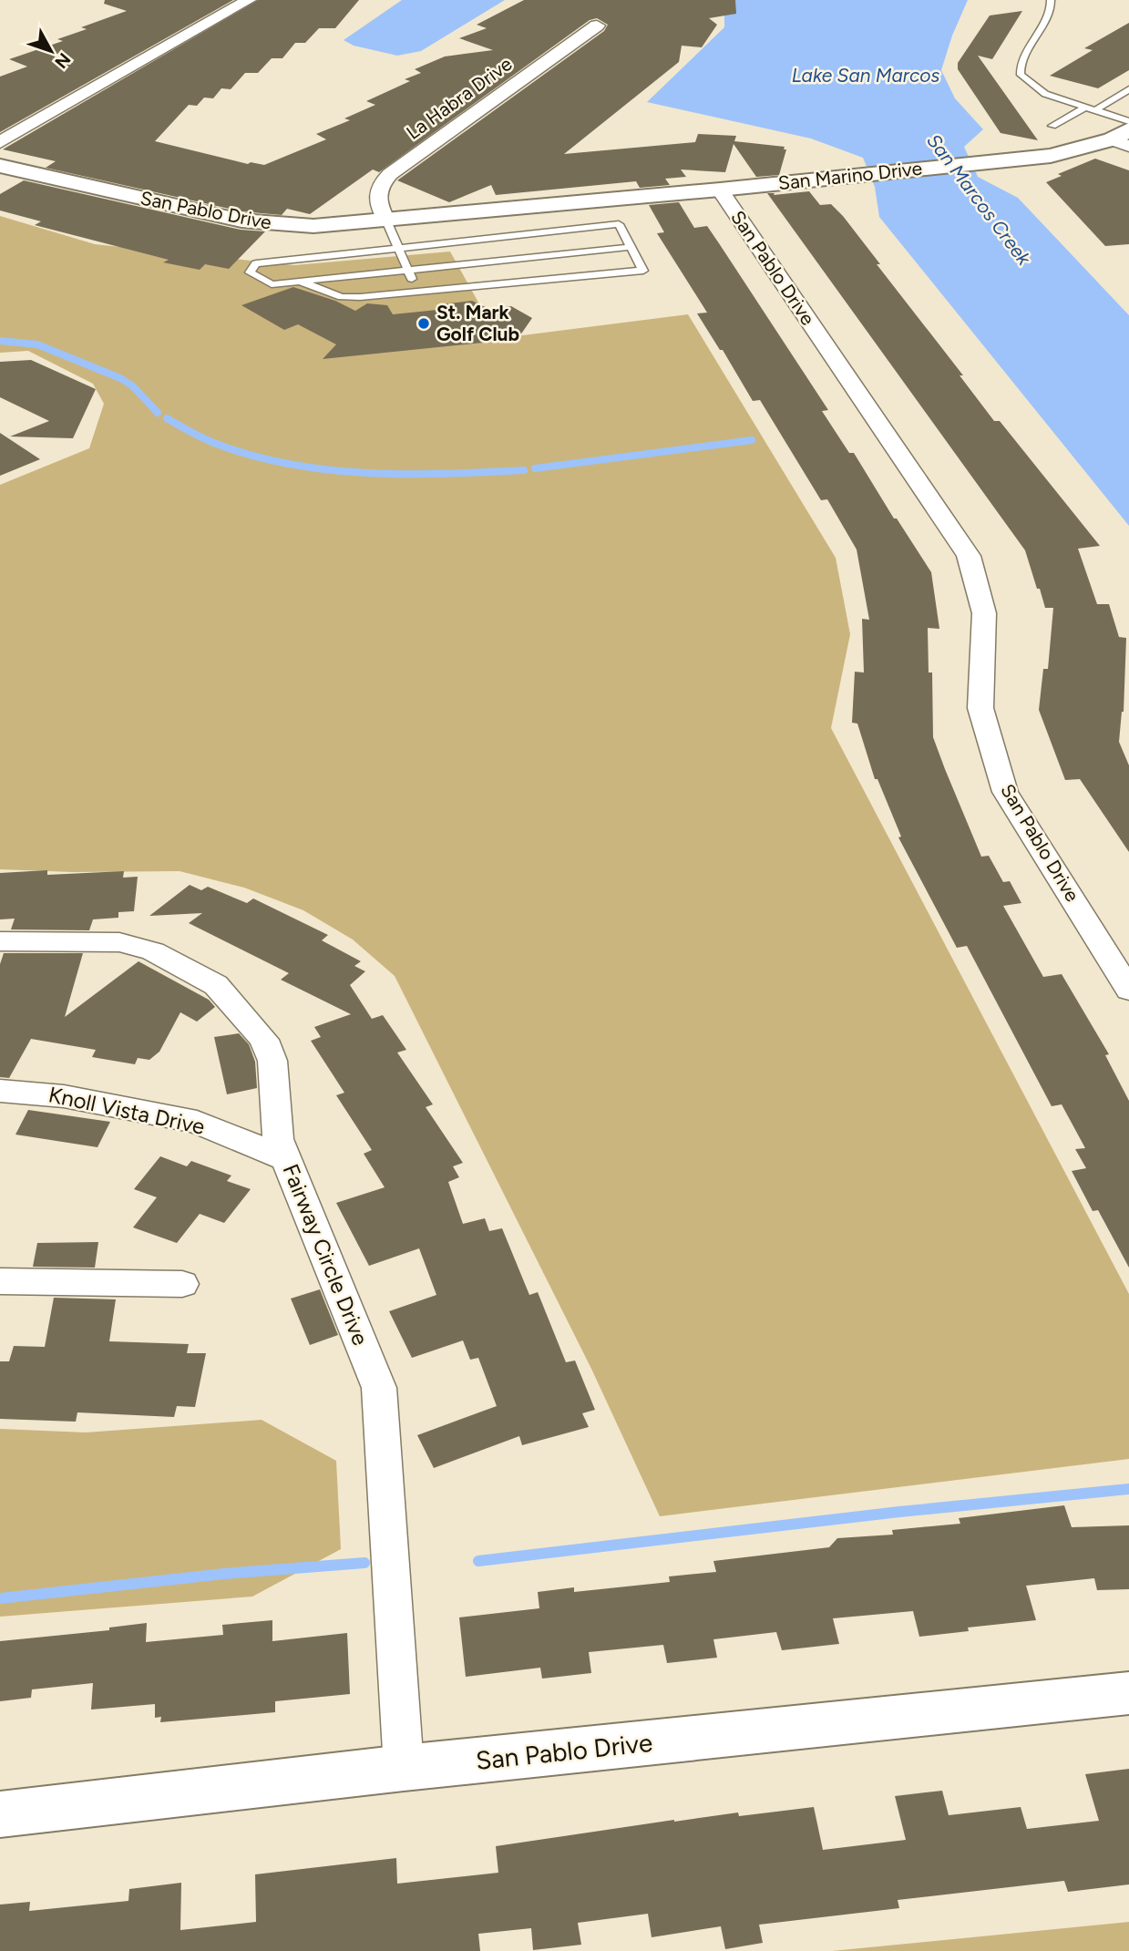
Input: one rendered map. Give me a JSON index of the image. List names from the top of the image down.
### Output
{
  "streets": {
    "street": [
      "La Habra Drive",
      "San Marino Drive",
      "San Pablo Drive",
      "Knoll Vista Drive",
      "Fairway Circle Drive"
    ]
  },
  "crossings": [
    ["La Habra Drive", "San Pablo Drive"],
    ["San Marino Drive", "San Pablo Drive"],
    ["San Pablo Drive", "Fairway Circle Drive"],
    ["Knoll Vista Drive", "Fairway Circle Drive"]
  ],
  "water": ["Lake San Marcos", "San Marcos Creek"],
  "places": ["St. Mark Golf Club"],
  "north": "bottom right"
}
